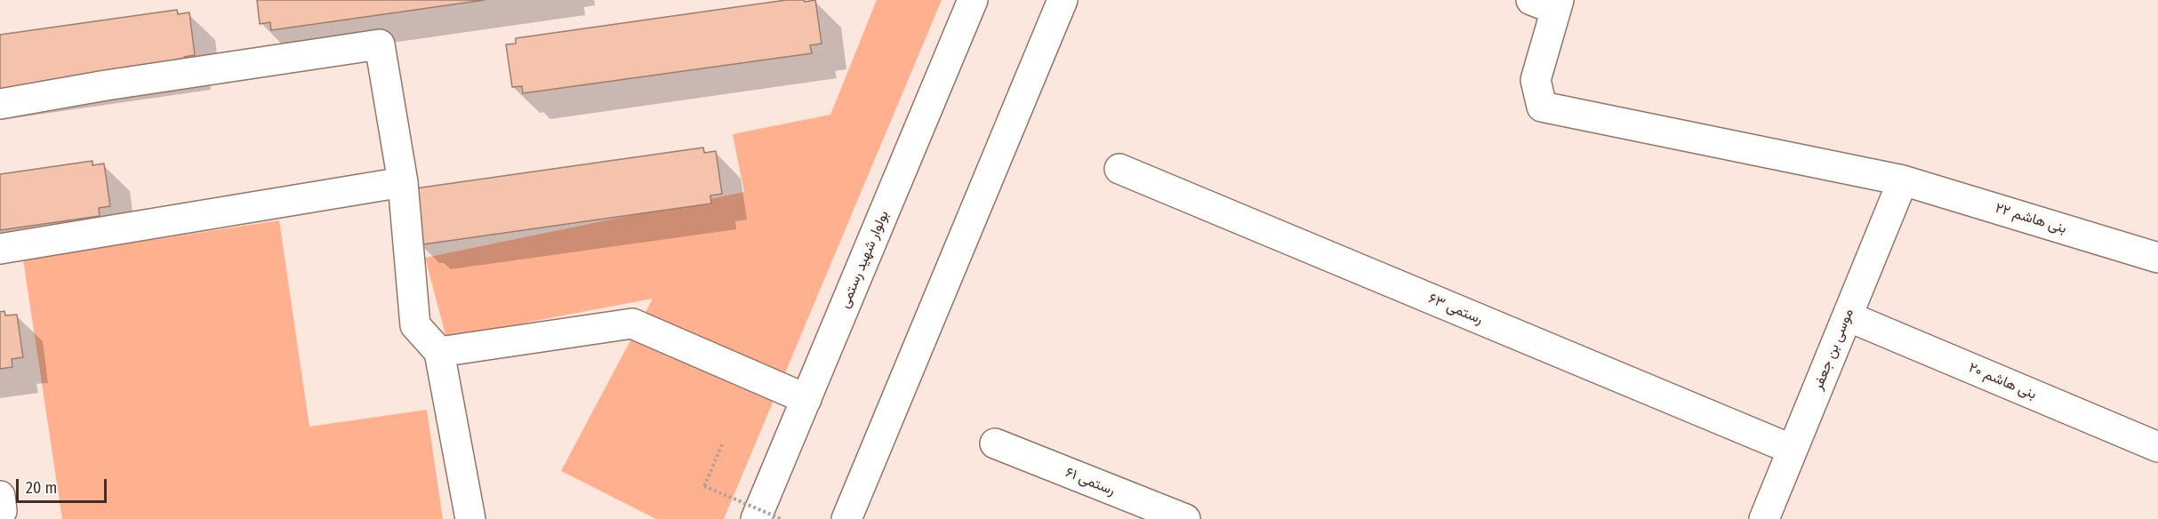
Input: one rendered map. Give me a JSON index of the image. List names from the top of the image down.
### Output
{
  "streets": {
    "street": [
      "بنی هاشم ۲۲",
      "بولوار شهید رستمی",
      "رستمی ۶۳",
      "موسی بن جعفر",
      "بنی هاشم ۲۰",
      "رستمی ۶۱"
    ]
  },
  "crossings": [
    ["بنی هاشم ۲۲", "موسی بن جعفر"],
    ["رستمی ۶۳", "موسی بن جعفر"],
    ["موسی بن جعفر", "بنی هاشم ۲۰"]
  ],
  "scale_bar": "20 m"
}
